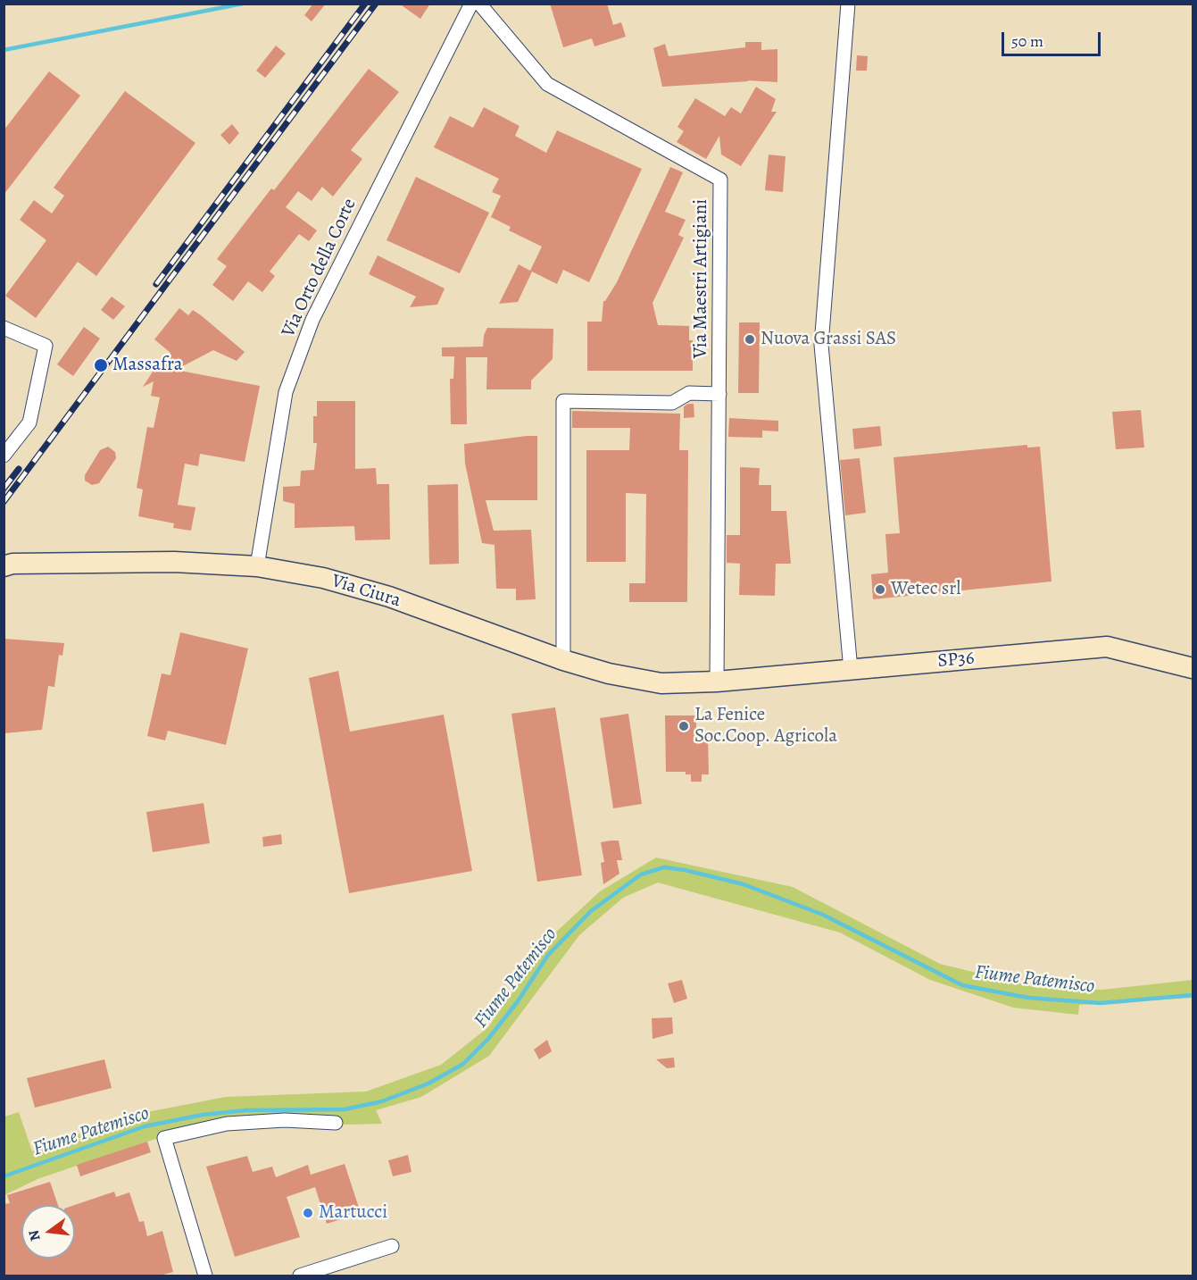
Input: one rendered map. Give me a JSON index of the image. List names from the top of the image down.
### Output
{
  "streets": {
    "main road": ["Via Ciura", "SP36"],
    "street": ["Via Orto della Corte", "Via Maestri Artigiani"]
  },
  "crossings": [
    ["Via Orto della Corte", "Via Ciura"],
    ["Via Maestri Artigiani", "Via Ciura"],
    ["Via Maestri Artigiani", "SP36"],
    ["Via Ciura", "SP36"]
  ],
  "water": ["Fiume Patemisco"],
  "places": [
    "Nuova Grassi SAS",
    "Massafra",
    "Wetec srl",
    "La Fenice Soc.Coop. Agricola",
    "Martucci"
  ],
  "scale_bar": "50 m",
  "north": "left"
}
